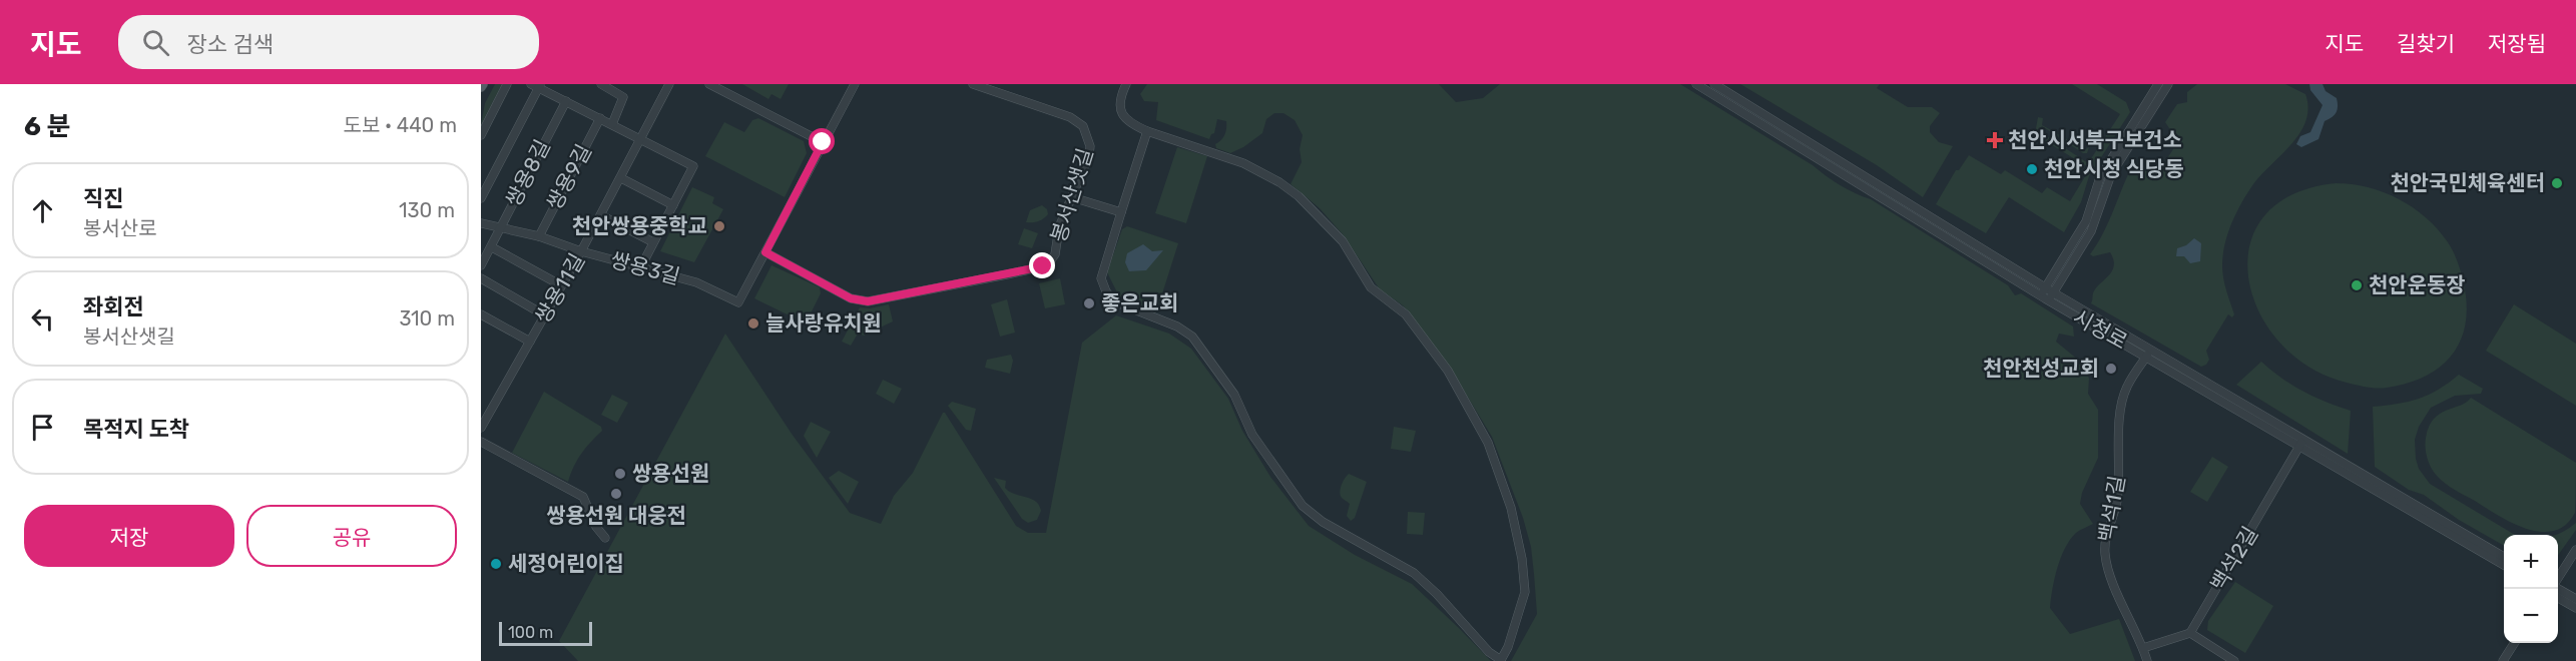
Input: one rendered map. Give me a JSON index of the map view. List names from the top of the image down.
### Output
{
  "streets": {
    "street": [
      "쌍용8길",
      "쌍용9길",
      "봉서산샛길",
      "쌍용3길",
      "쌍용11길",
      "시청로",
      "백석1길",
      "백석2길"
    ]
  },
  "crossings": [
    ["쌍용8길", "쌍용3길"],
    ["쌍용9길", "쌍용3길"],
    ["쌍용3길", "쌍용11길"],
    ["시청로", "백석1길"],
    ["시청로", "백석2길"]
  ],
  "places": {
    "health": ["천안시서북구보건소"],
    "other": [
      "천안시청 식당동",
      "천안국민체육센터",
      "천안쌍용중학교",
      "천안운동장",
      "좋은교회",
      "늘사랑유치원",
      "천안천성교회",
      "쌍용선원",
      "쌍용선원 대웅전",
      "세정어린이집"
    ]
  },
  "scale_bar": "100 m",
  "page": {
    "header": "지도",
    "search": "장소 검색",
    "nav": ["지도", "길찾기", "저장됨"],
    "heading": ["6 분", "도보 · 440 m"],
    "list": [
      ["직진", "봉서산로", "130 m"],
      ["좌회전", "봉서산샛길", "310 m"],
      "목적지 도착"
    ],
    "buttons": ["저장", "공유"],
    "map_buttons": ["+", "−"],
    "scale": "100 m"
  }
}
